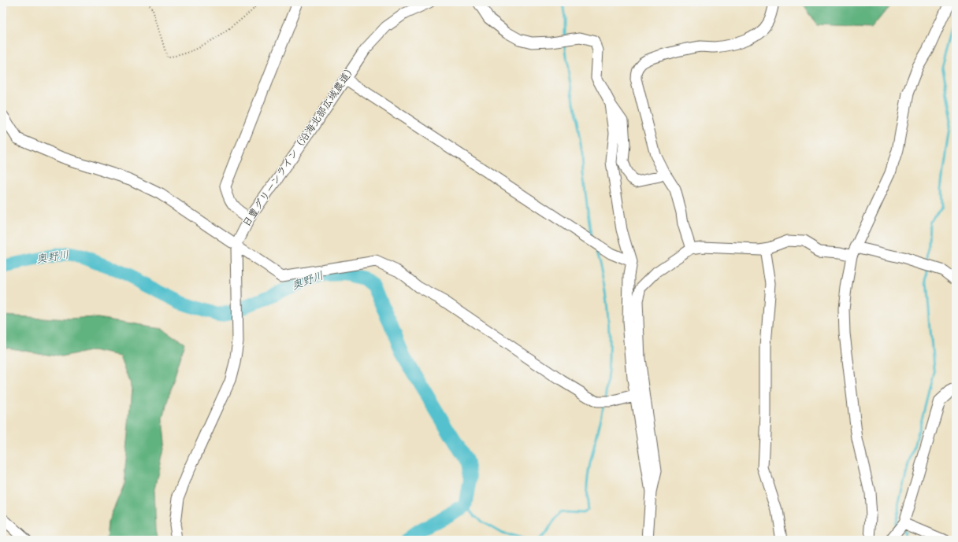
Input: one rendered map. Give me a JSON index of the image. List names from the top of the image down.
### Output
{
  "streets": {
    "street": ["日豊グリーンライン（沿海北部広域農道）"]
  },
  "water": ["奥野川"]
}
